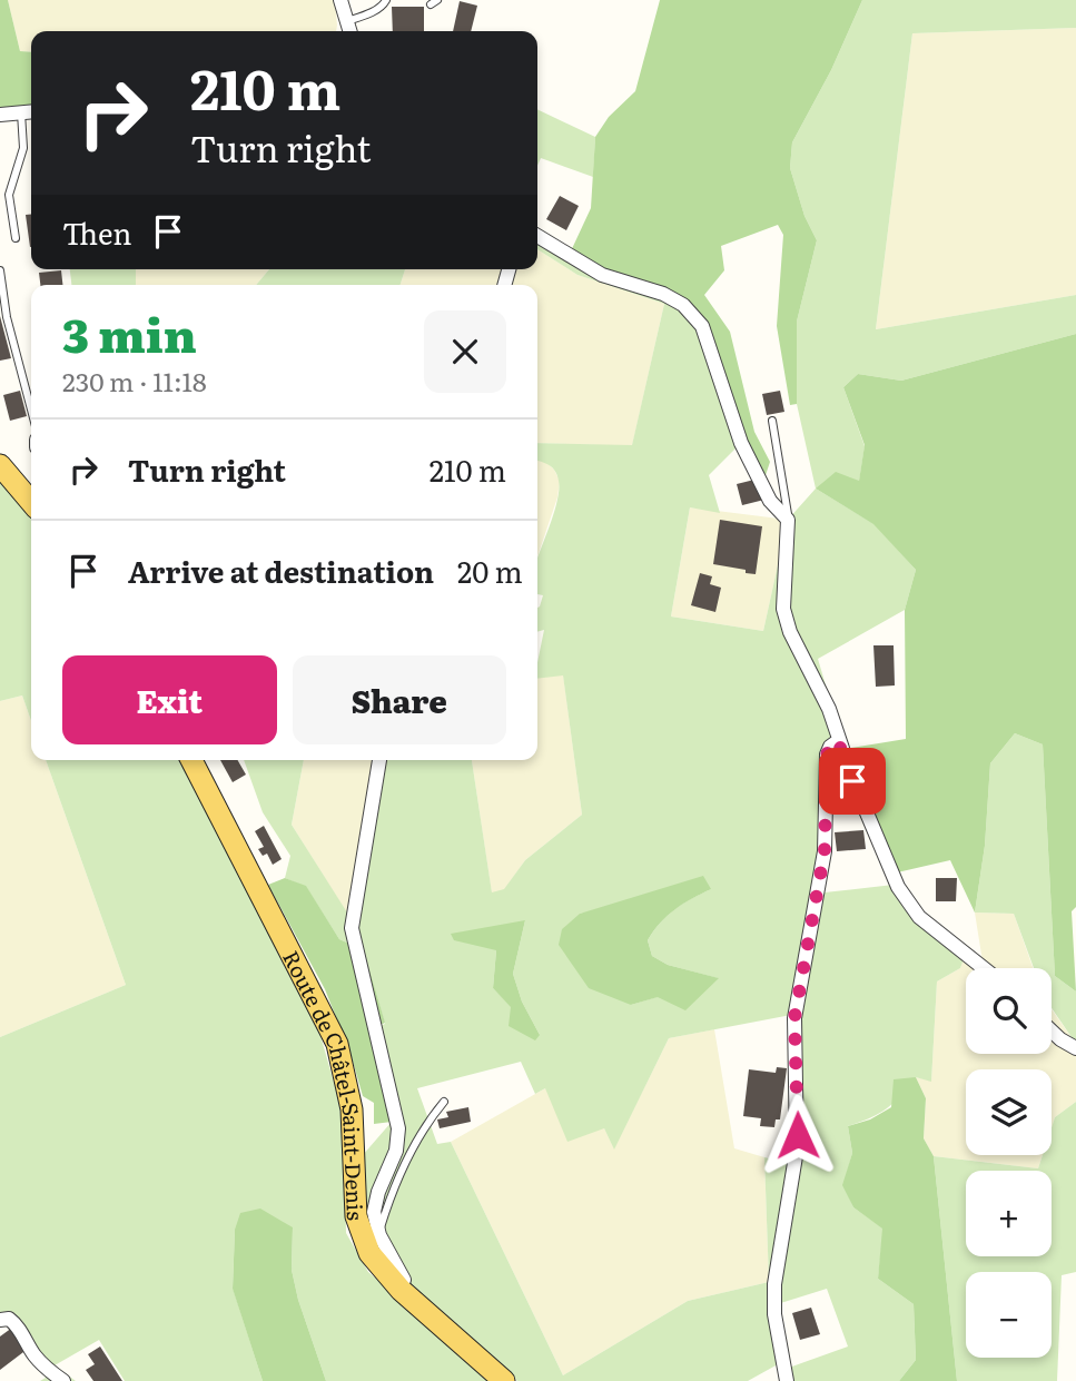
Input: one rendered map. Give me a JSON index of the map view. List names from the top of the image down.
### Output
{
  "streets": {
    "main road": ["Route de Châtel-Saint-Denis"]
  },
  "page": {
    "turn": ["210 m", "Turn right"],
    "then": "Then",
    "heading": ["3 min", "230 m · 11:18"],
    "list": [
      {
        "name": "Turn right",
        "value": "210 m"
      },
      {
        "name": "Arrive at destination",
        "value": "20 m"
      }
    ],
    "buttons": ["Exit", "Share"],
    "map_buttons": ["+", "−"]
  }
}
